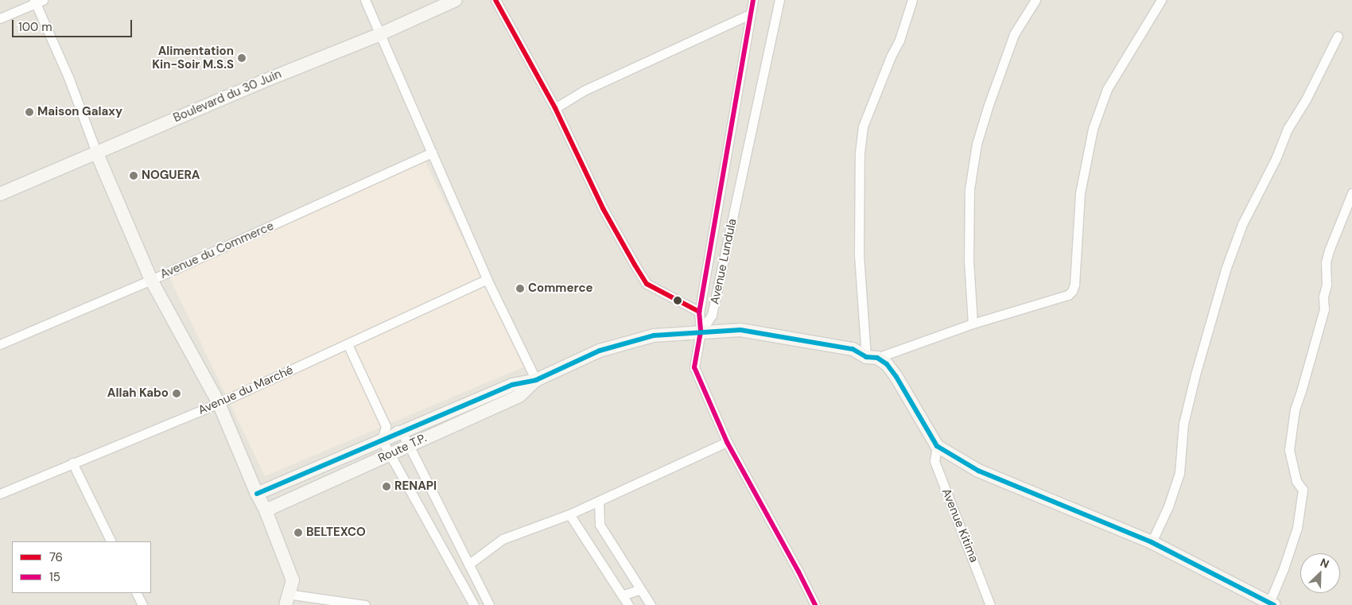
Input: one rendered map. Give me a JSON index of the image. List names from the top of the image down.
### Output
{
  "streets": {
    "street": [
      "Boulevard du 30 Juin",
      "Avenue du Commerce",
      "Avenue Lundula",
      "Avenue du Marché",
      "Route T.P.",
      "Avenue Kitima"
    ]
  },
  "crossings": [
    ["Avenue Lundula", "Route T.P."],
    ["Route T.P.", "Avenue Kitima"]
  ],
  "places": [
    "Alimentation Kin-Soir M.S.S",
    "Maison Galaxy",
    "NOGUERA",
    "Commerce",
    "Allah Kabo",
    "RENAPI",
    "BELTEXCO"
  ],
  "lines": ["transit line 76", "transit line 15"],
  "legend": ["76", "15"],
  "scale_bar": "100 m",
  "north": "top right"
}
